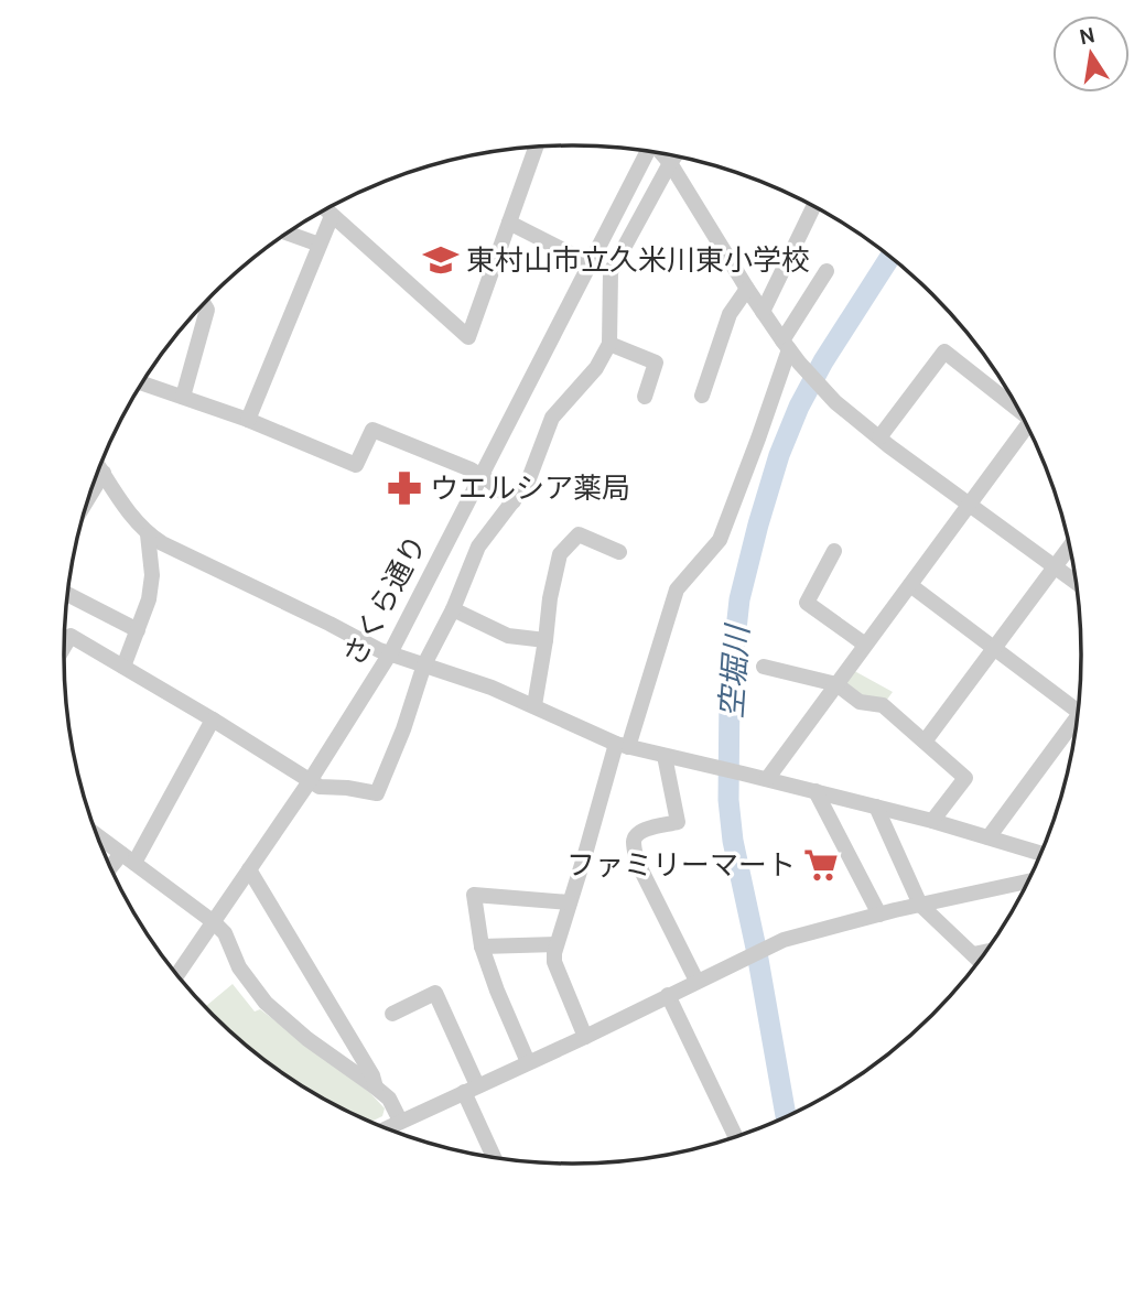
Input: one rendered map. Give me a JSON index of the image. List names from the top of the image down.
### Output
{
  "streets": {
    "street": ["さくら通り"]
  },
  "water": ["空堀川"],
  "places": {
    "school or university": ["東村山市立久米川東小学校"],
    "pharmacy": ["ウエルシア薬局"],
    "supermarket": ["ファミリーマート"]
  },
  "north": "top"
}
